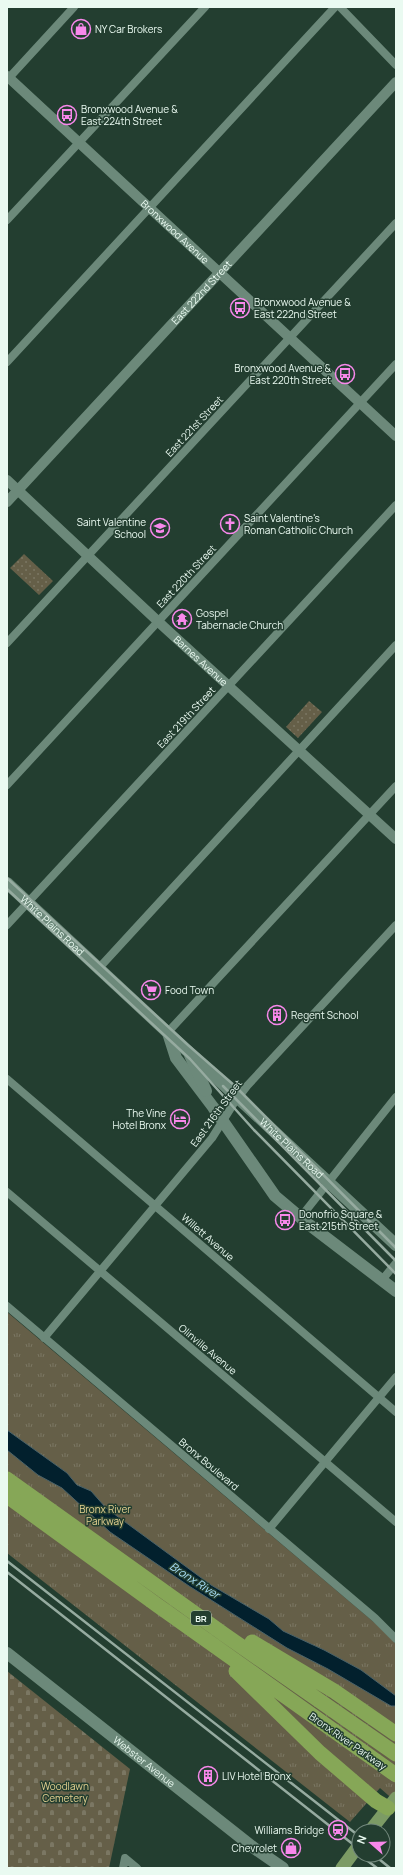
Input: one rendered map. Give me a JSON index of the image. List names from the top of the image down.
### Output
{
  "streets": {
    "highway": ["BR", "Bronx River Parkway"],
    "main road": ["White Plains Road", "Webster Avenue"],
    "street": [
      "Bronxwood Avenue",
      "East 222nd Street",
      "East 221st Street",
      "East 220th Street",
      "Barnes Avenue",
      "East 219th Street",
      "East 216th Street",
      "Willett Avenue",
      "Olinville Avenue",
      "Bronx Boulevard"
    ]
  },
  "crossings": [
    ["Bronxwood Avenue", "East 222nd Street"],
    ["Bronxwood Avenue", "East 221st Street"],
    ["Bronxwood Avenue", "East 220th Street"],
    ["East 222nd Street", "Barnes Avenue"],
    ["East 221st Street", "Barnes Avenue"],
    ["East 220th Street", "Barnes Avenue"],
    ["Barnes Avenue", "East 219th Street"],
    ["East 219th Street", "White Plains Road"],
    ["White Plains Road", "East 216th Street"],
    ["East 216th Street", "Willett Avenue"],
    ["East 216th Street", "Olinville Avenue"],
    ["East 216th Street", "Bronx Boulevard"]
  ],
  "water": ["Bronx River"],
  "parks": ["Bronx River Parkway", "Woodlawn Cemetery"],
  "places": {
    "shop": ["NY Car Brokers", "Chevrolet"],
    "bus stop": [
      "Bronxwood Avenue & East 224th Street",
      "Bronxwood Avenue & East 222nd Street",
      "Bronxwood Avenue & East 220th Street",
      "Donofrio Square & East 215th Street"
    ],
    "church": ["Saint Valentine's Roman Catholic Church"],
    "school or university": ["Saint Valentine School"],
    "temple": ["Gospel Tabernacle Church"],
    "supermarket": ["Food Town"],
    "building": ["Regent School", "LIV Hotel Bronx"],
    "hotel": ["The Vine Hotel Bronx"],
    "station": ["Williams Bridge"]
  },
  "north": "left"
}
